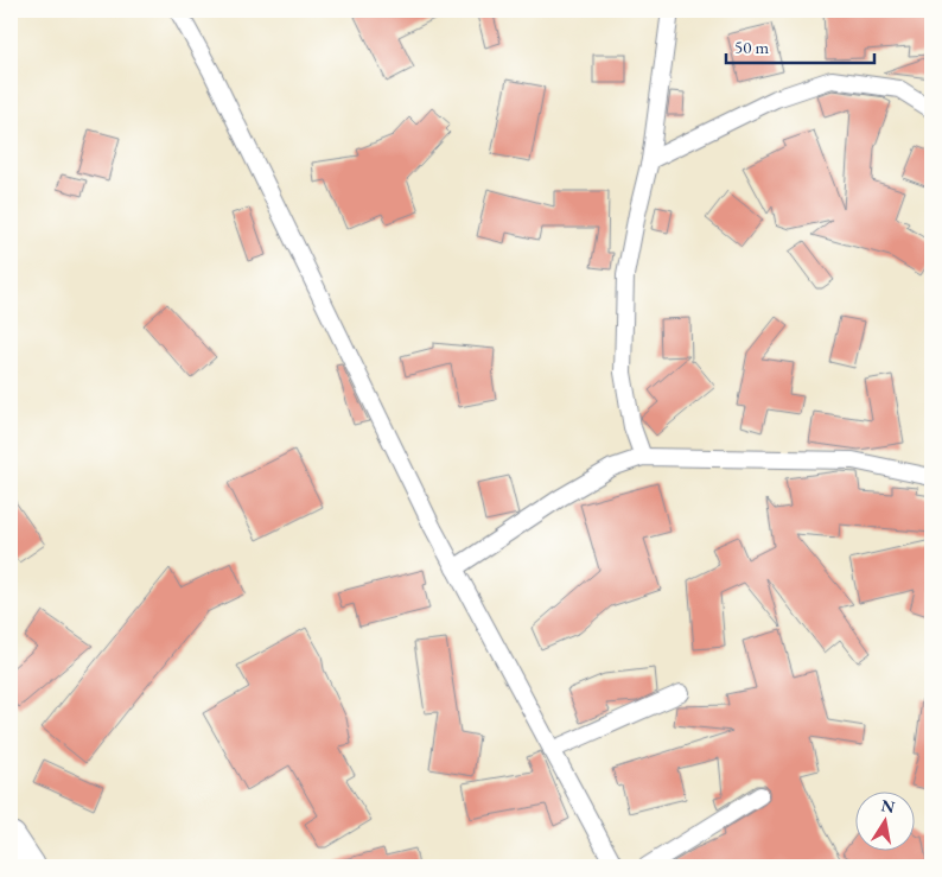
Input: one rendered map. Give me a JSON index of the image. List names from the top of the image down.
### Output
{
  "scale_bar": "50 m",
  "north": "top"
}
